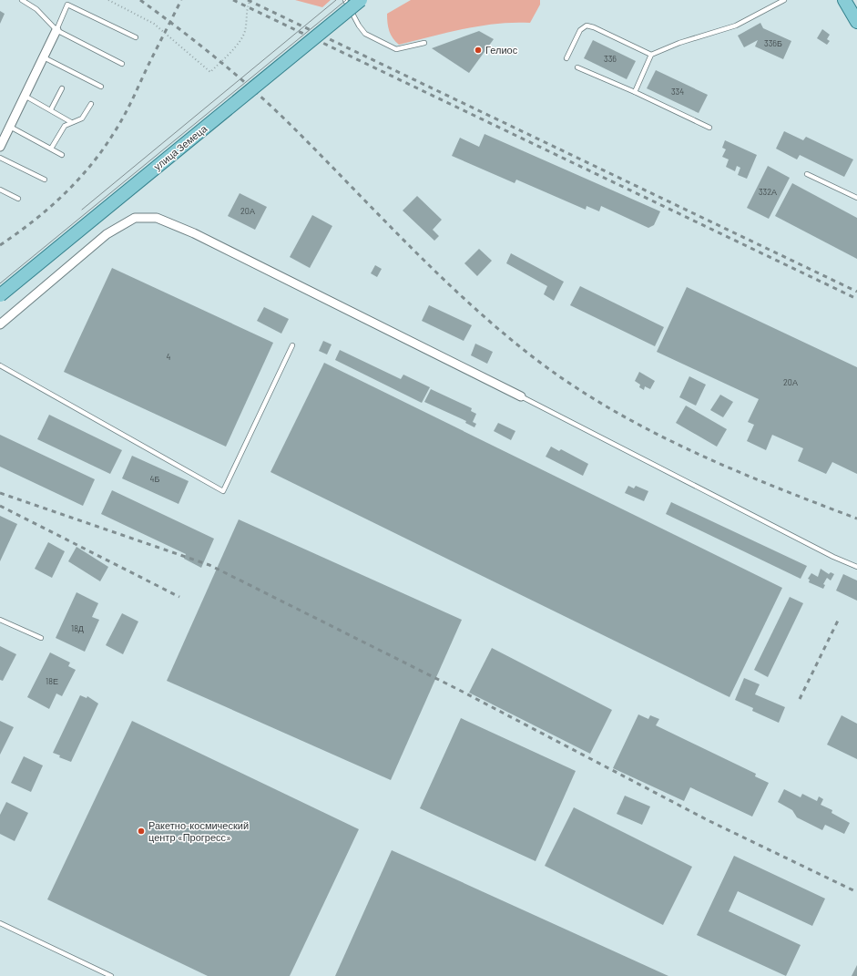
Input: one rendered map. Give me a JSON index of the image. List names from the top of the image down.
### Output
{
  "streets": {
    "main road": ["улица Земеца"]
  },
  "places": ["Гелиос", "Ракетно-космический центр «Прогресс»"],
  "house_numbers": [
    "336Б",
    "336",
    "334",
    "332А",
    "20А",
    "4",
    "20А",
    "4Б",
    "18Д",
    "18Е"
  ]
}
